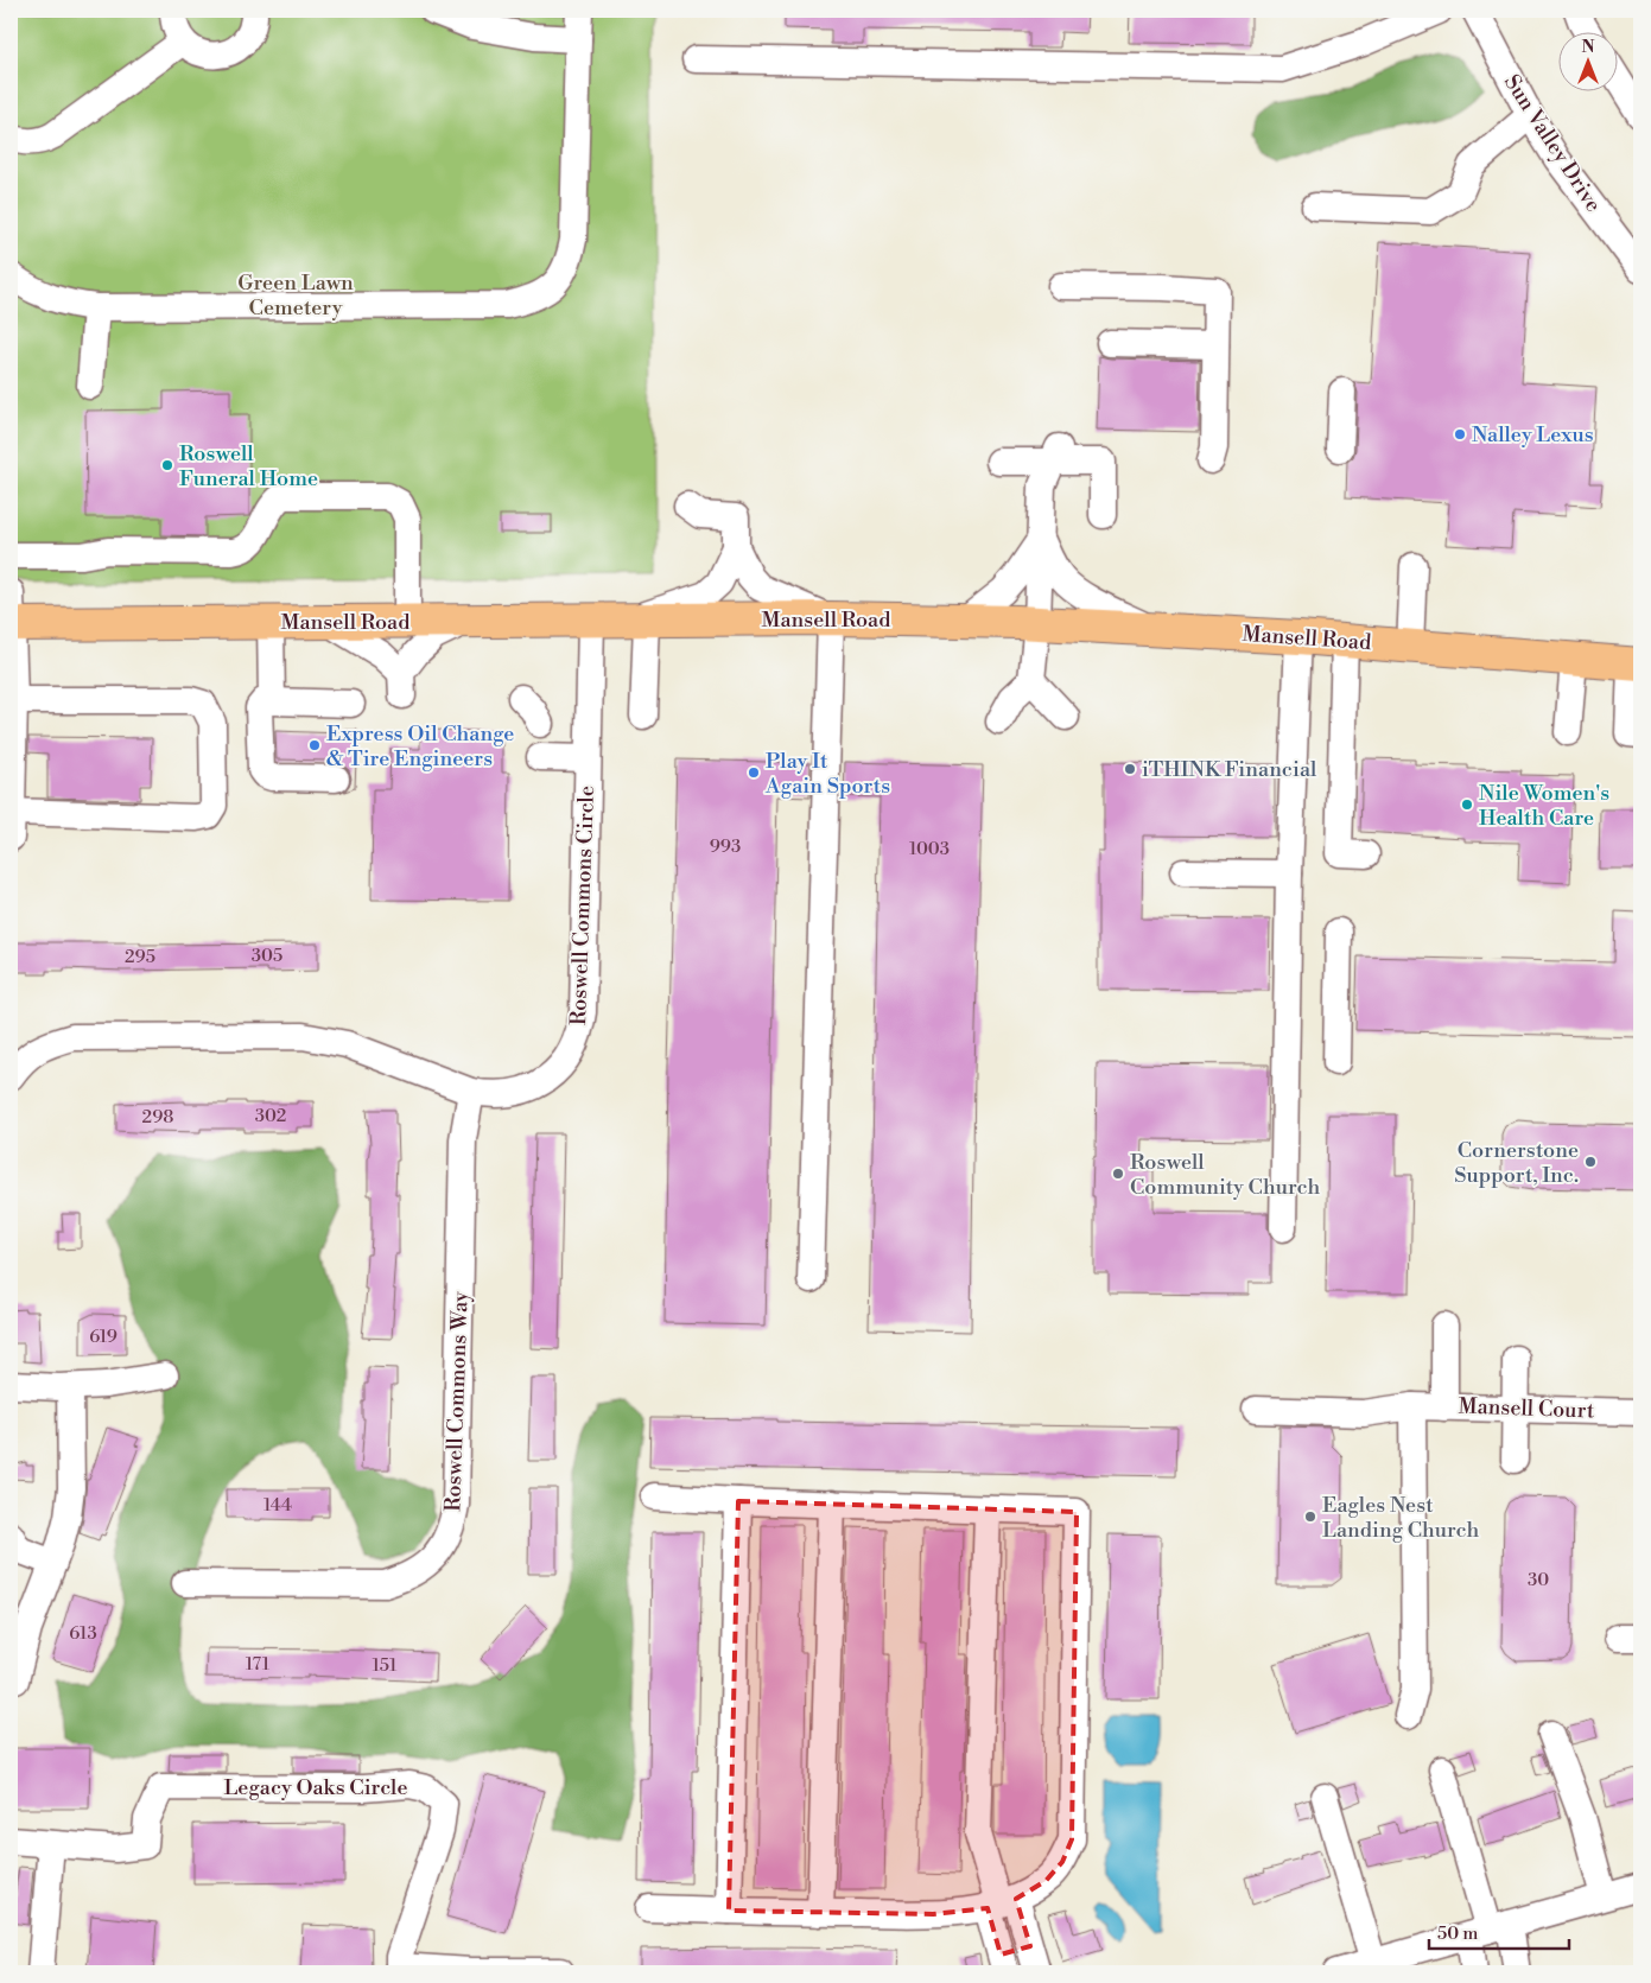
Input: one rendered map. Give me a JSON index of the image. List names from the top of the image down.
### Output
{
  "streets": {
    "main road": ["Mansell Road"],
    "street": [
      "Sun Valley Drive",
      "Roswell Commons Circle",
      "Roswell Commons Way",
      "Mansell Court",
      "Legacy Oaks Circle"
    ]
  },
  "crossings": [
    ["Mansell Road", "Roswell Commons Circle"],
    ["Roswell Commons Circle", "Roswell Commons Way"]
  ],
  "parks": ["Green Lawn Cemetery"],
  "places": [
    "Nalley Lexus",
    "Roswell Funeral Home",
    "Express Oil Change & Tire Engineers",
    "iTHINK Financial",
    "Play It Again Sports",
    "Nile Women's Health Care",
    "Cornerstone Support, Inc.",
    "Roswell Community Church",
    "Eagles Nest Landing Church"
  ],
  "house_numbers": [
    "993",
    "1003",
    "305",
    "295",
    "302",
    "298",
    "619",
    "144",
    "30",
    "613",
    "171",
    "151"
  ],
  "scale_bar": "50 m",
  "north": "top"
}
